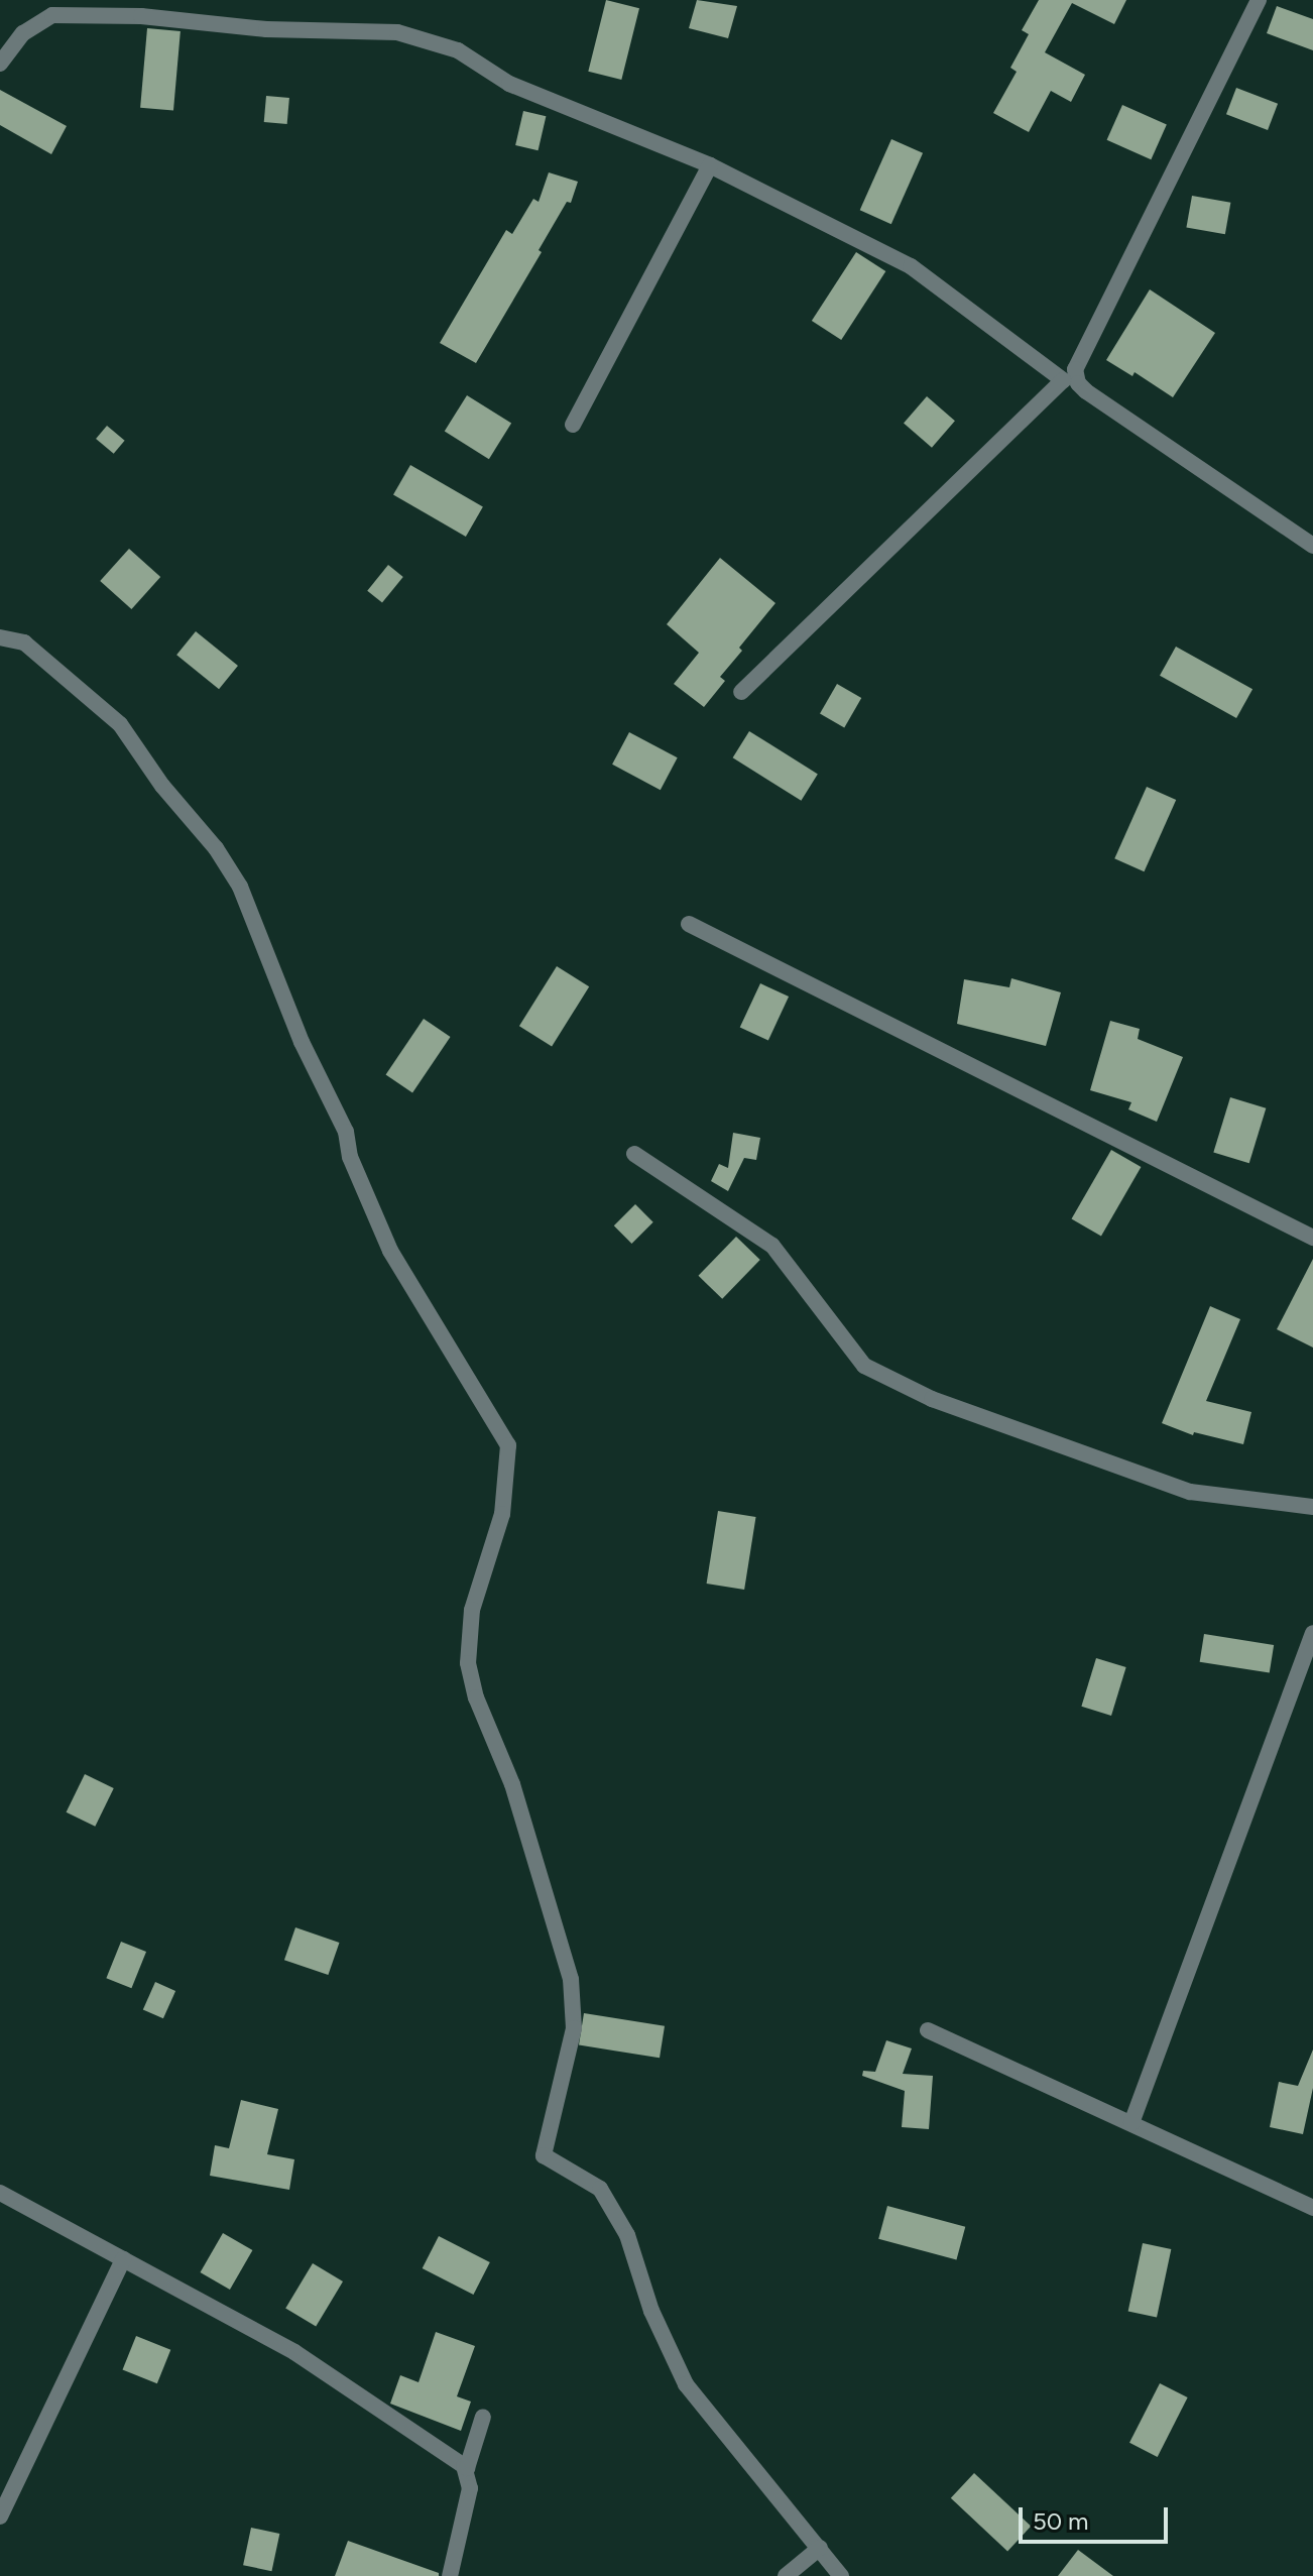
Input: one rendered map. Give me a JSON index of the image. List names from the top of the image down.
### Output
{
  "scale_bar": "50 m"
}
